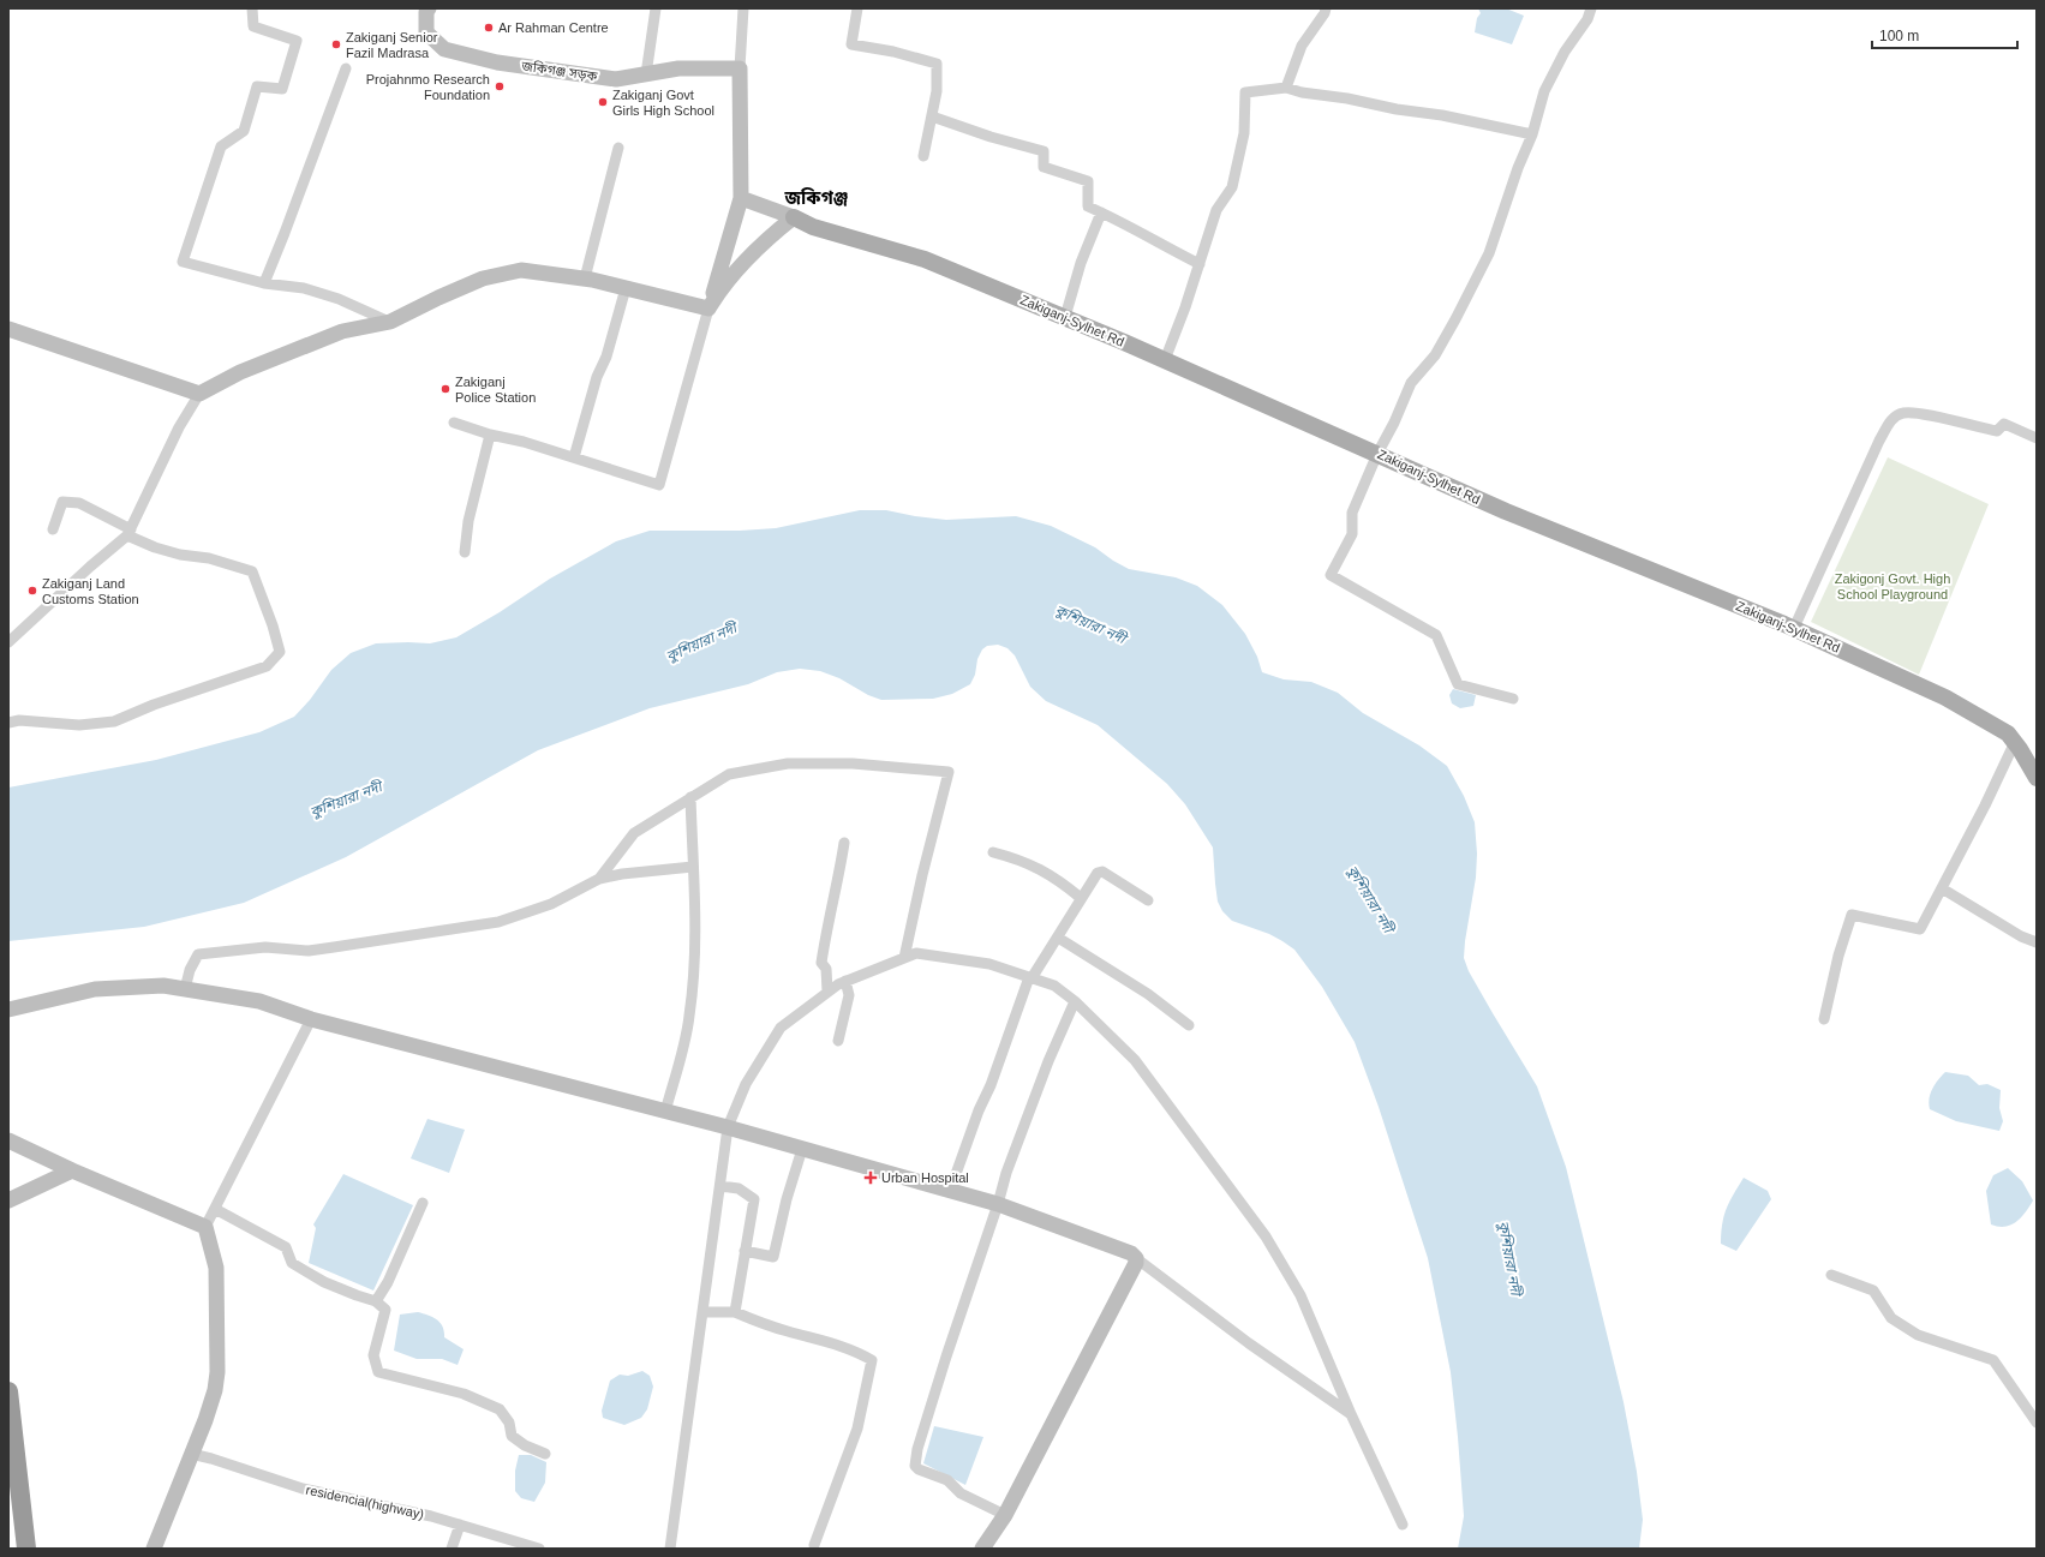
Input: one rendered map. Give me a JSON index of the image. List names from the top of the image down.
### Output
{
  "streets": {
    "main road": ["Zakiganj-Sylhet Rd"],
    "street": ["জকিগঞ্জ সড়ক", "residencial(highway)"]
  },
  "districts": ["জকিগঞ্জ"],
  "water": ["কুশিয়ারা নদী"],
  "parks": ["Zakigonj Govt. High School Playground"],
  "places": {
    "other": [
      "Ar Rahman Centre",
      "Zakiganj Senior Fazil Madrasa",
      "Projahnmo Research Foundation",
      "Zakiganj Govt Girls High School",
      "Zakiganj Police Station",
      "Zakiganj Land Customs Station"
    ],
    "health": ["Urban Hospital"]
  },
  "scale_bar": "100 m"
}
